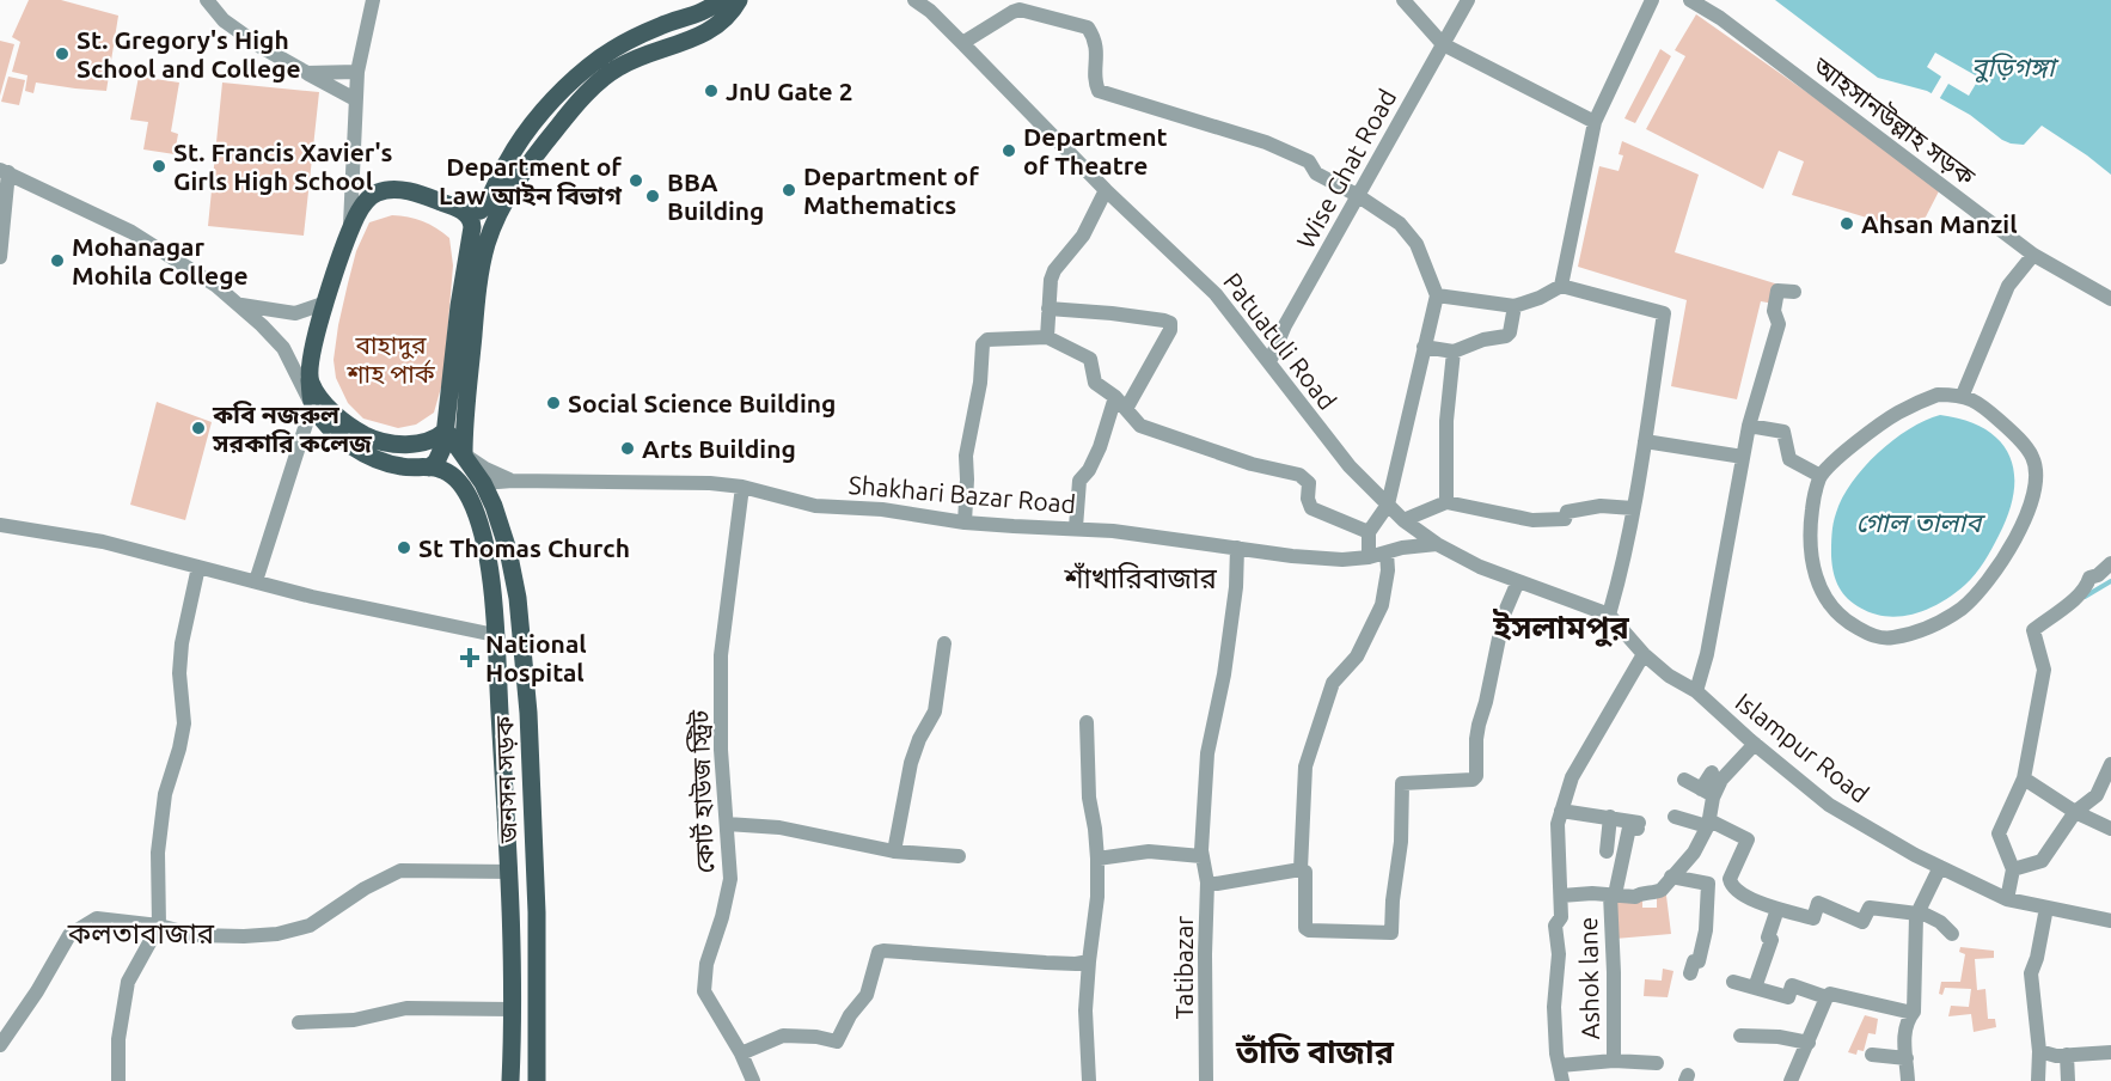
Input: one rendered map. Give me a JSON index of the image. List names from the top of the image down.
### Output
{
  "streets": {
    "main road": ["জনসন সড়ক"],
    "street": [
      "আহসানউল্লাহ সড়ক",
      "Wise Ghat Road",
      "Patuatuli Road",
      "Shakhari Bazar Road",
      "Islampur Road",
      "কোর্ট হাউজ স্ট্রিট",
      "Tatibazar",
      "Ashok lane"
    ]
  },
  "crossings": [
    ["Wise Ghat Road", "Patuatuli Road"],
    ["Patuatuli Road", "Shakhari Bazar Road"],
    ["Patuatuli Road", "Islampur Road"],
    ["Shakhari Bazar Road", "জনসন সড়ক"],
    ["Shakhari Bazar Road", "কোর্ট হাউজ স্ট্রিট"],
    ["Shakhari Bazar Road", "Tatibazar"],
    ["Islampur Road", "Ashok lane"]
  ],
  "districts": [
    "শাঁখারিবাজার",
    "ইসলামপুর",
    "কলতাবাজার",
    "তাঁতি বাজার"
  ],
  "water": ["বুড়িগঙ্গা", "গোল তালাব"],
  "parks": ["বাহাদুর শাহ পার্ক"],
  "places": {
    "other": [
      "St. Gregory's High School and College",
      "JnU Gate 2",
      "Department of Theatre",
      "St. Francis Xavier's Girls High School",
      "Department of Law আইন বিভাগ",
      "Department of Mathematics",
      "BBA Building",
      "Ahsan Manzil",
      "Mohanagar Mohila College",
      "Social Science Building",
      "কবি নজরুল সরকারি কলেজ",
      "Arts Building",
      "St Thomas Church"
    ],
    "health": ["National Hospital"]
  }
}
